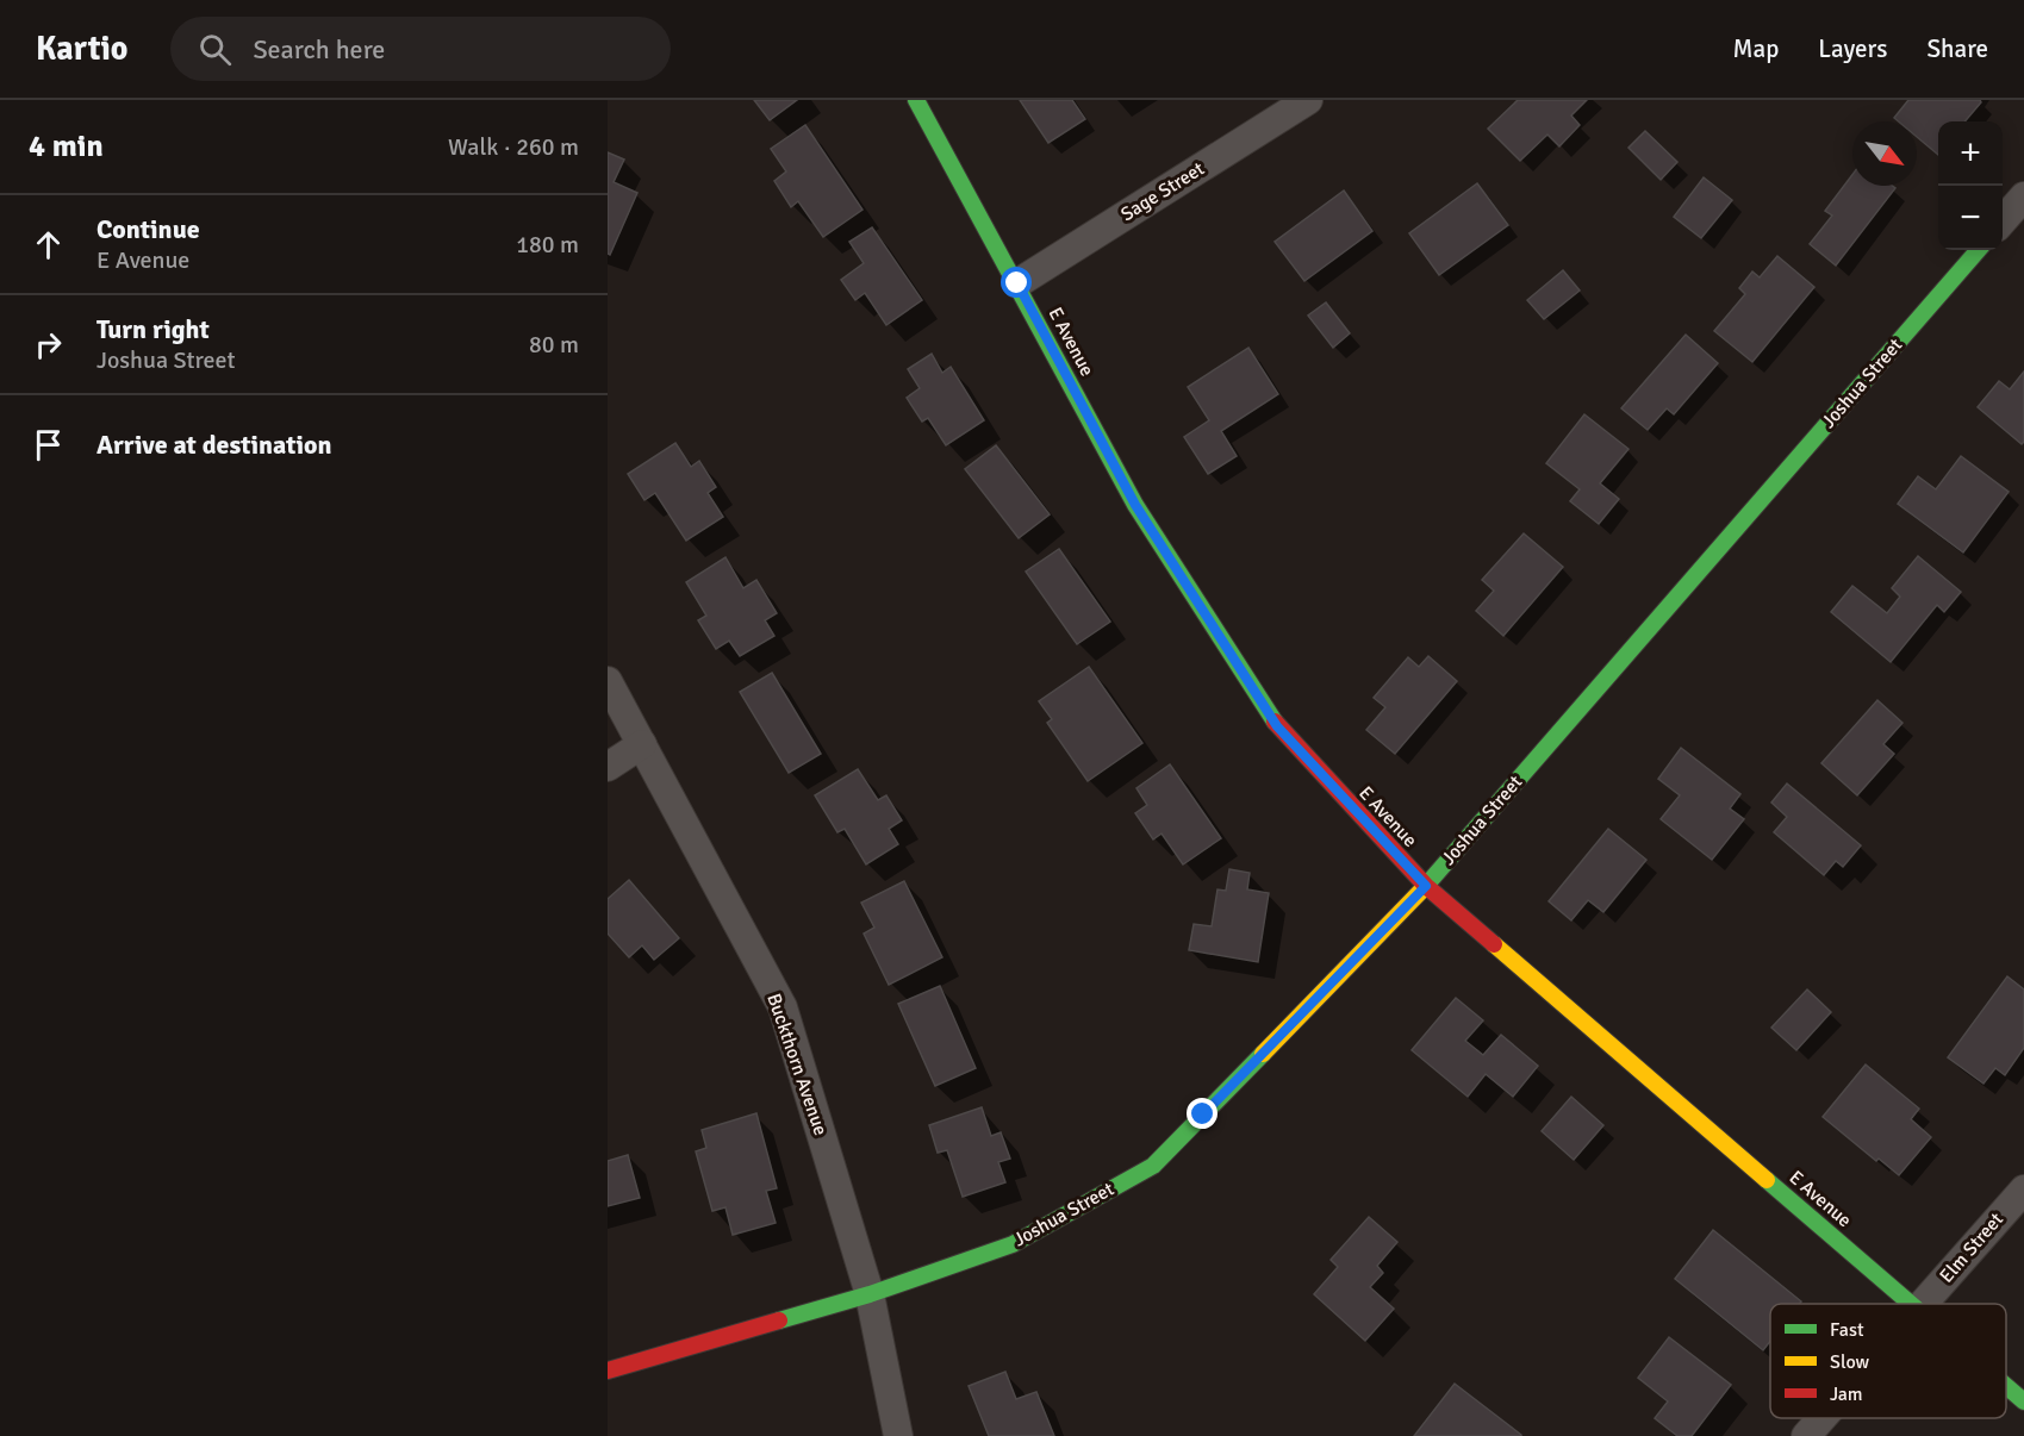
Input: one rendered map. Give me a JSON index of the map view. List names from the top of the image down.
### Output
{
  "streets": {
    "street": [
      "Sage Street",
      "E Avenue",
      "Joshua Street",
      "Buckthorn Avenue",
      "Elm Street"
    ]
  },
  "crossings": [
    ["Sage Street", "E Avenue"],
    ["E Avenue", "Joshua Street"],
    ["Joshua Street", "Buckthorn Avenue"]
  ],
  "legend": ["Fast", "Slow", "Jam"],
  "north": "bottom right",
  "page": {
    "header": "Kartio",
    "search": "Search here",
    "nav": ["Map", "Layers", "Share"],
    "heading": ["4 min", "Walk · 260 m"],
    "map_buttons": ["+", "−"],
    "list": [
      ["Continue", "E Avenue", "180 m"],
      ["Turn right", "Joshua Street", "80 m"],
      "Arrive at destination"
    ]
  }
}
